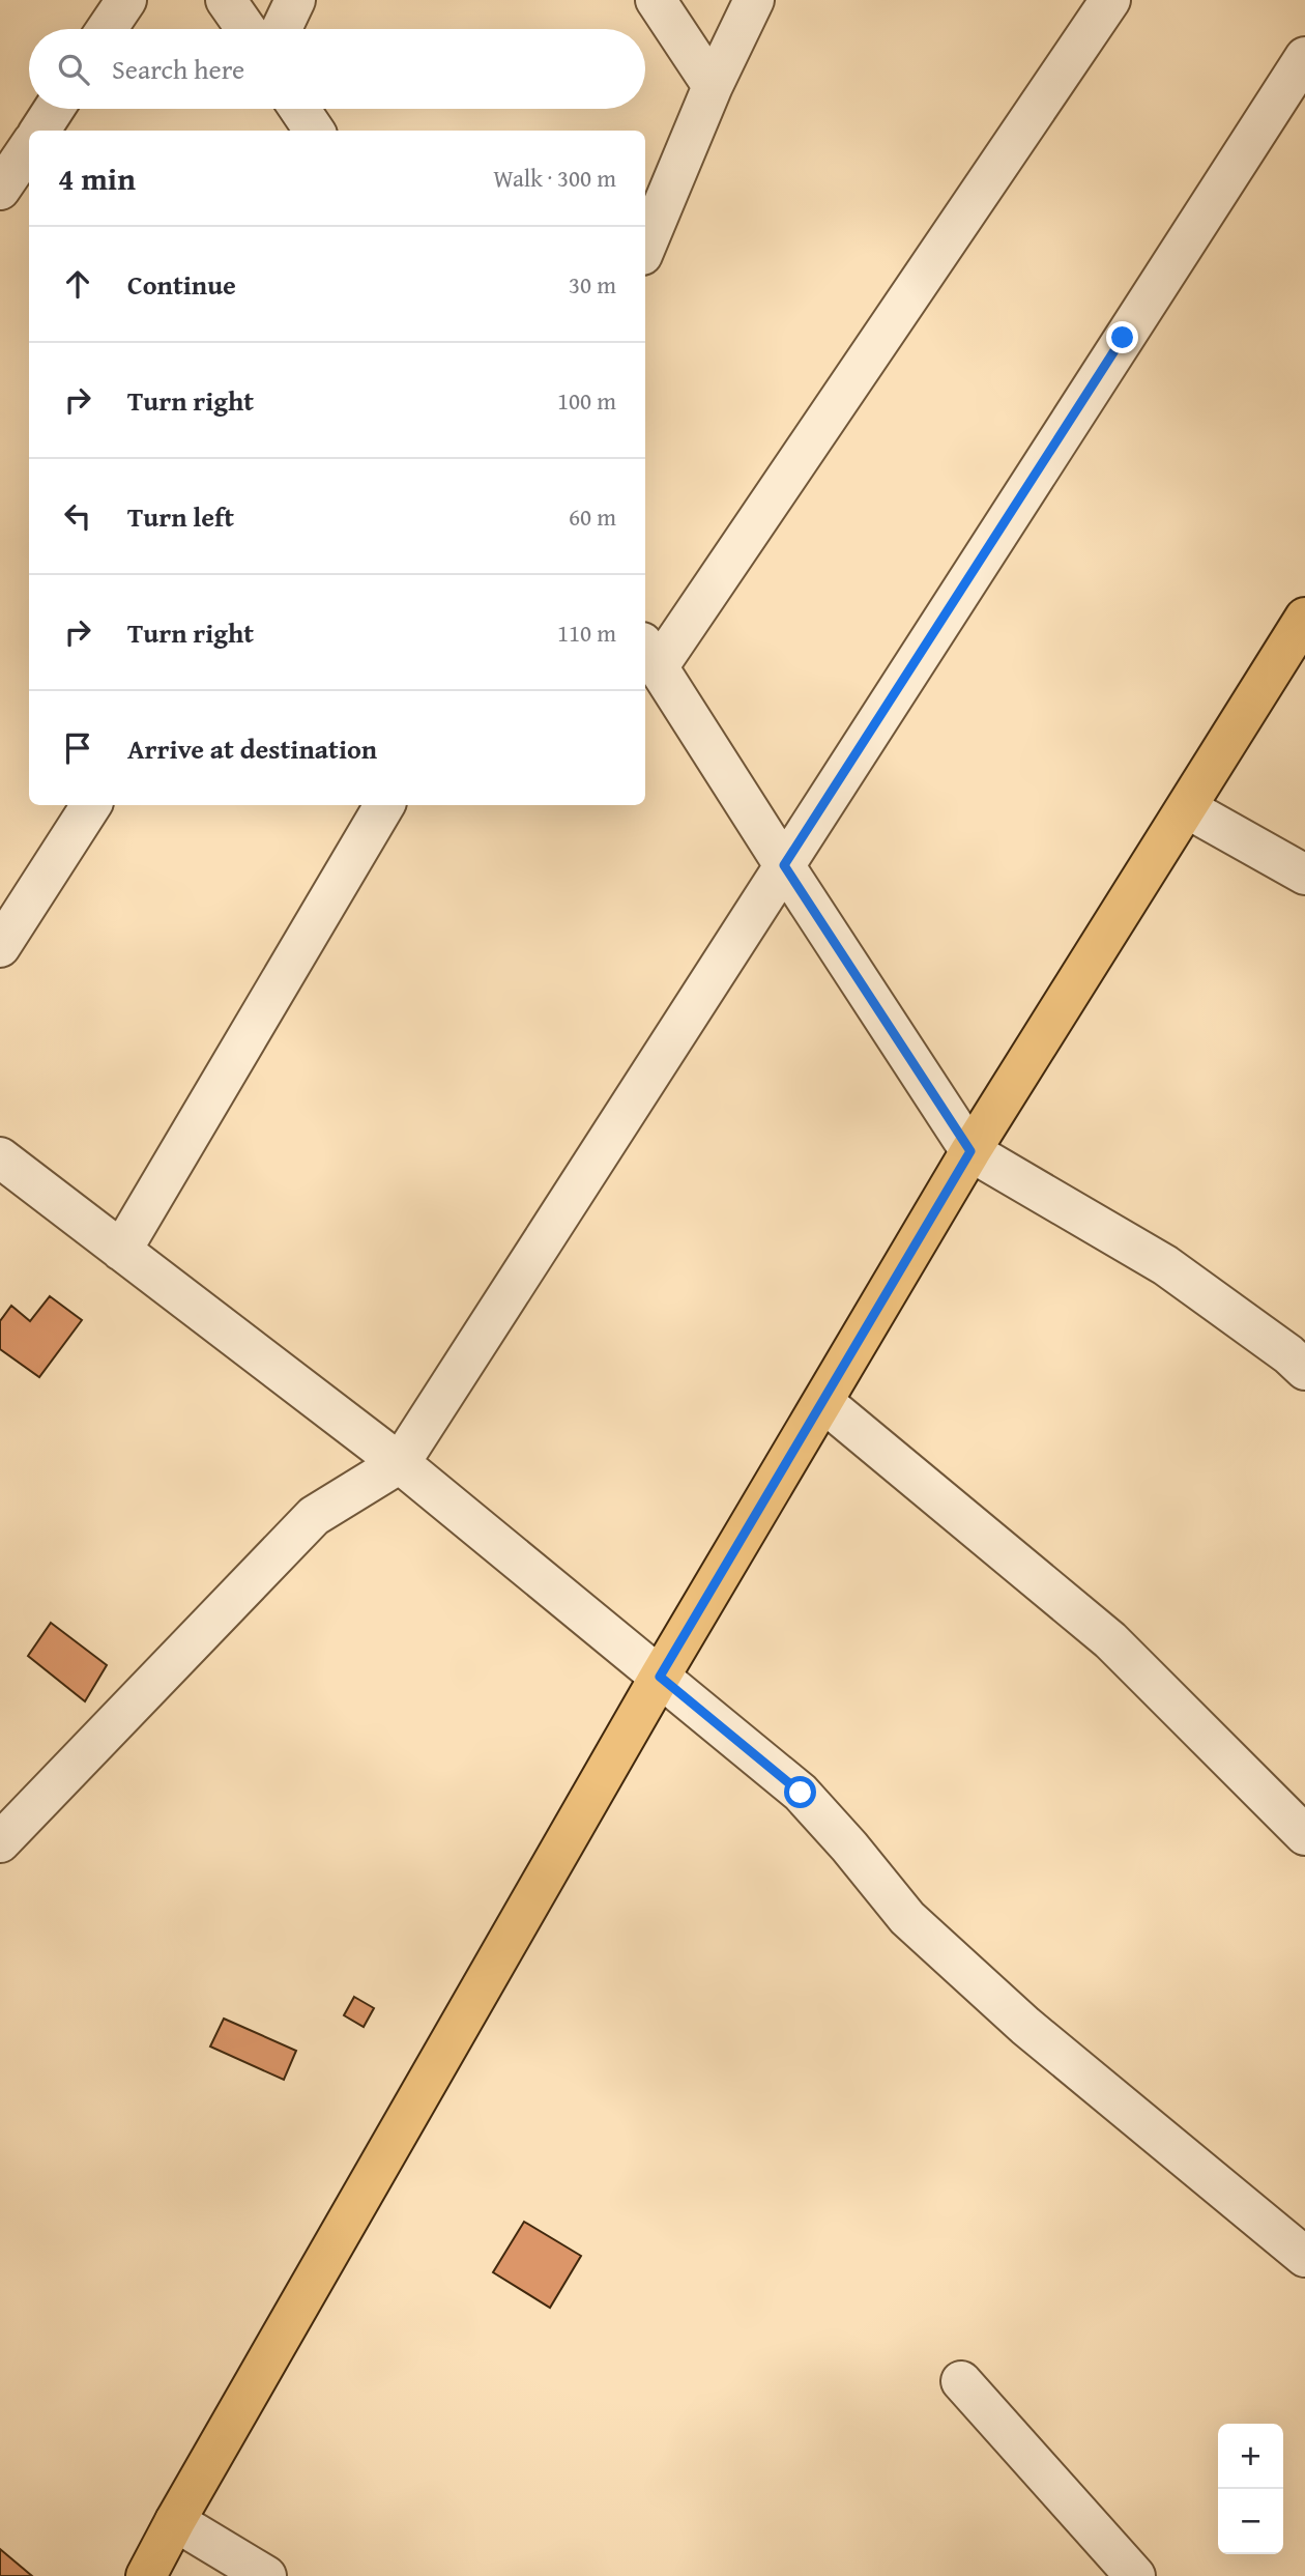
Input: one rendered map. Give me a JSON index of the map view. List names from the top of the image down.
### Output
{
  "page": {
    "search": "Search here",
    "heading": ["4 min", "Walk · 300 m"],
    "list": [
      ["Continue", "30 m"],
      ["Turn right", "100 m"],
      ["Turn left", "60 m"],
      ["Turn right", "110 m"],
      "Arrive at destination"
    ],
    "map_buttons": ["+", "−"]
  }
}
